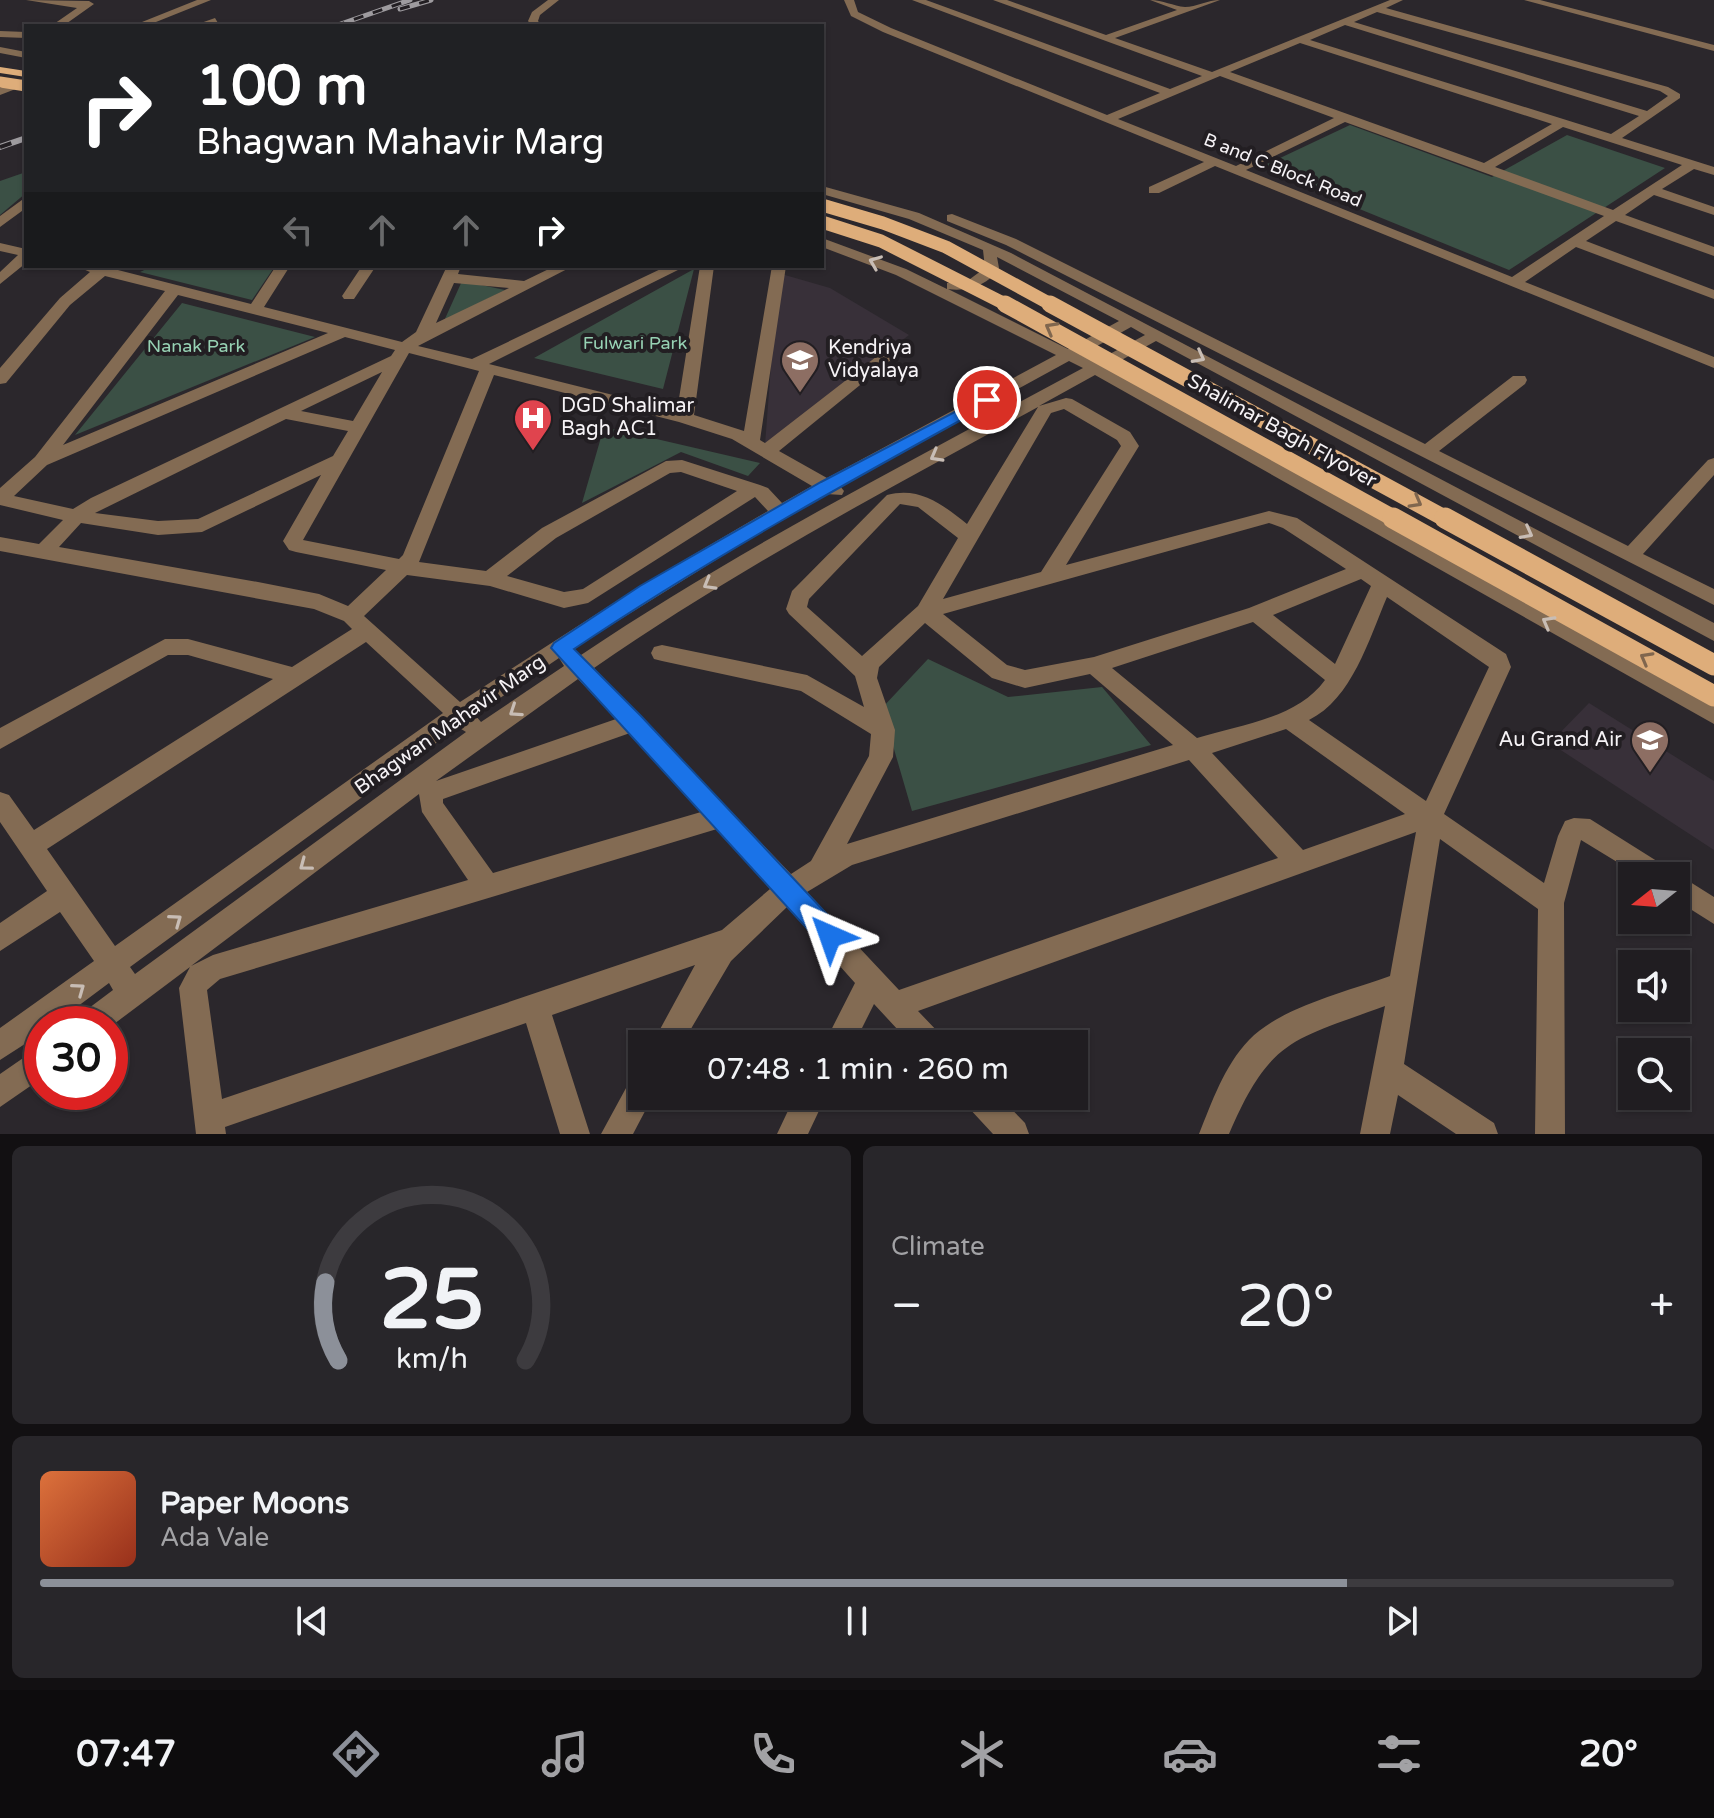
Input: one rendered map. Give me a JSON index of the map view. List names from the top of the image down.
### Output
{
  "streets": {
    "main road": ["Shalimar Bagh Flyover"],
    "street": ["B and C Block Road", "Bhagwan Mahavir Marg"]
  },
  "parks": ["Fulwari Park", "Nanak Park"],
  "places": {
    "school or university": ["Kendriya Vidyalaya", "Au Grand Air"],
    "hospital": ["DGD Shalimar Bagh AC1"]
  },
  "north": "left",
  "page": {
    "turn": ["100 m", "Bhagwan Mahavir Marg"],
    "limit": "30",
    "trip": "07:48 · 1 min · 260 m",
    "tile": "Climate",
    "heat": ["−", "20°", "+"],
    "song": ["Paper Moons", "Ada Vale"],
    "tabs": ["07:47", "20°"],
    "gauge": ["25", "km/h"]
  }
}
